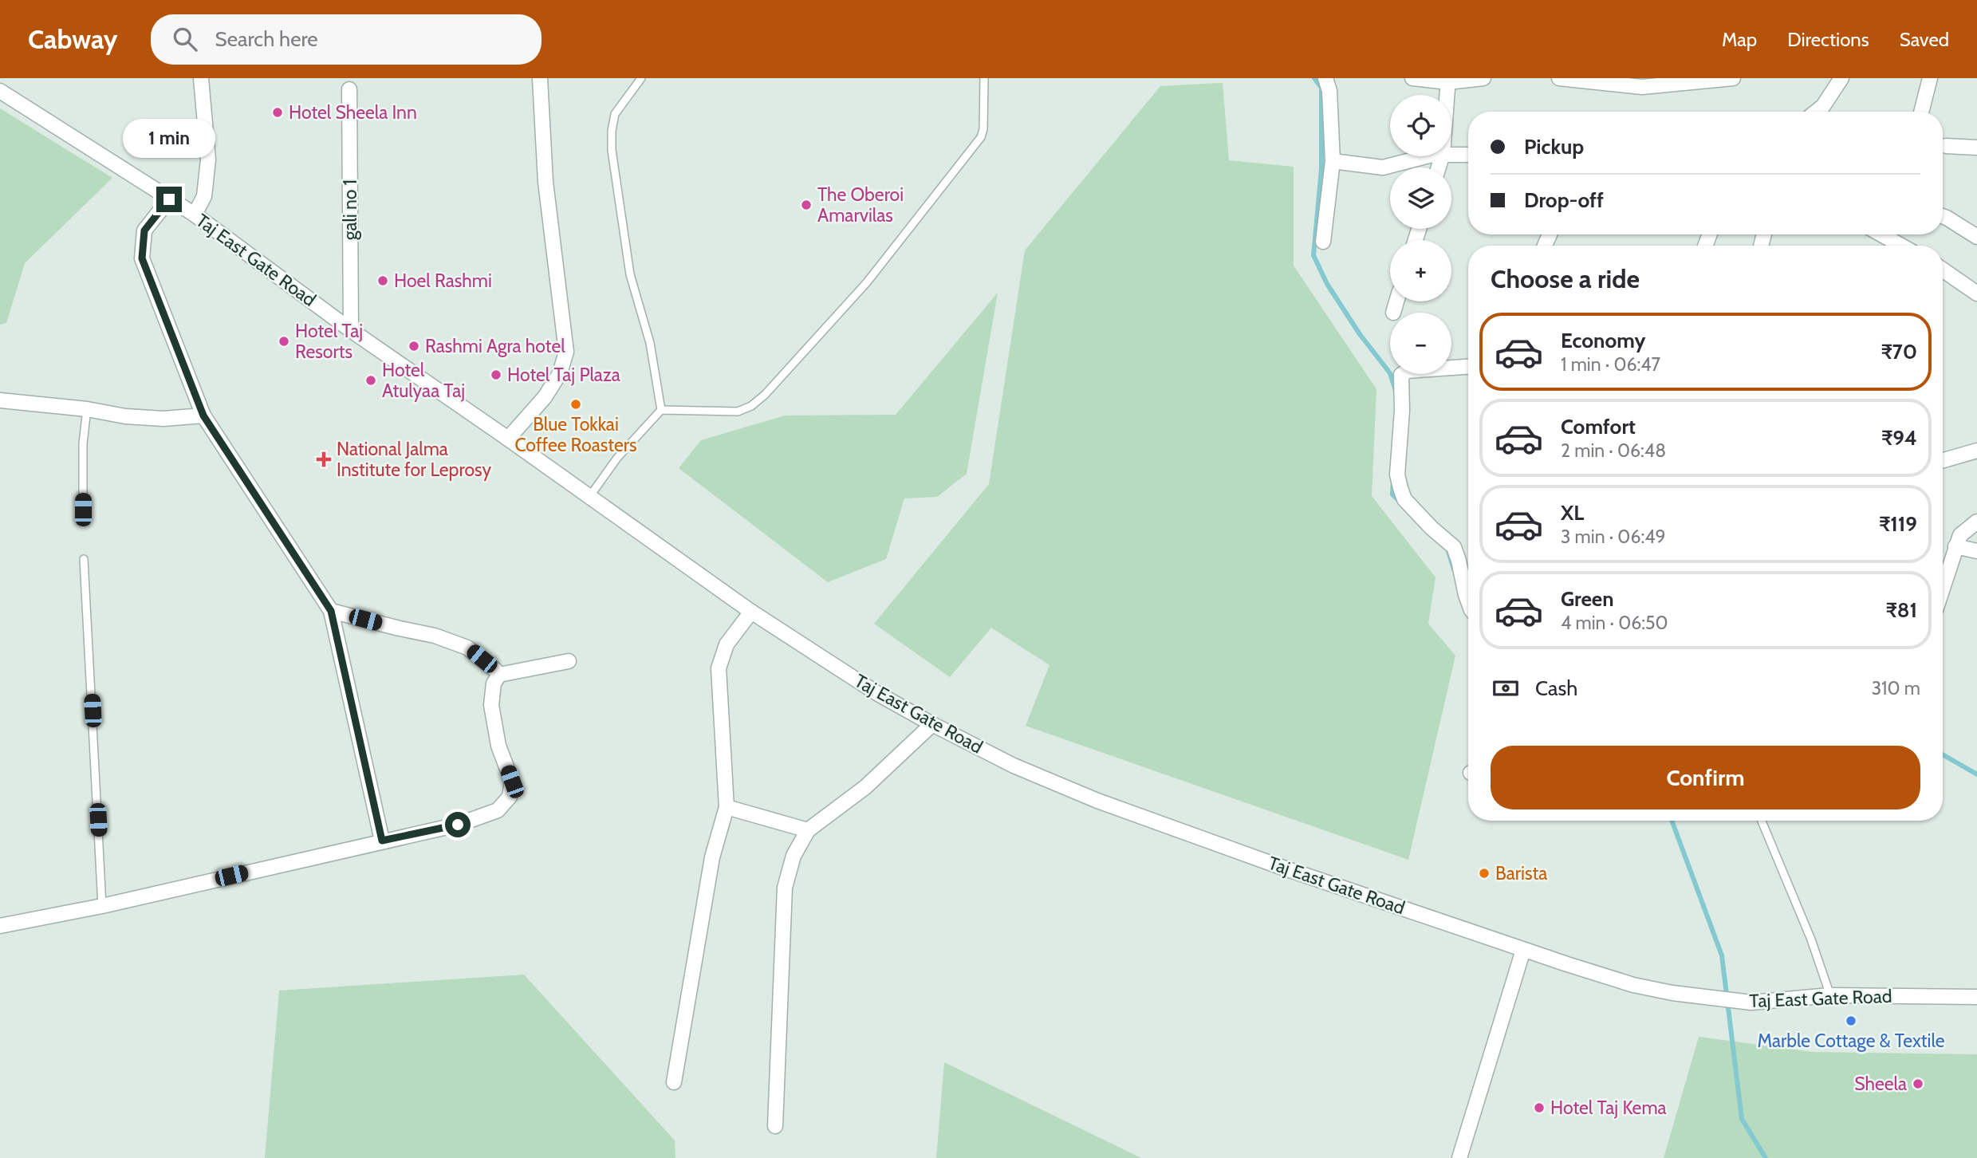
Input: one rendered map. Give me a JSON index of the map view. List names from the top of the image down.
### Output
{
  "streets": {
    "street": ["gali no 1", "Taj East Gate Road"]
  },
  "crossings": [
    ["gali no 1", "Taj East Gate Road"]
  ],
  "places": {
    "other": [
      "Hotel Sheela Inn",
      "The Oberoi Amarvilas",
      "Hoel Rashmi",
      "Hotel Taj Resorts",
      "Rashmi Agra hotel",
      "Hotel Taj Plaza",
      "Hotel Atulyaa Taj",
      "Blue Tokkai Coffee Roasters",
      "Barista",
      "Marble Cottage & Textile",
      "Sheela",
      "Hotel Taj Kema"
    ],
    "health": ["National Jalma Institute for Leprosy"]
  },
  "page": {
    "header": "Cabway",
    "search": "Search here",
    "nav": ["Map", "Directions", "Saved"],
    "map_buttons": ["+", "−"],
    "banner": ["Pickup", "Drop-off"],
    "bubble": "1 min",
    "heading": "Choose a ride",
    "list": [
      {
        "name": "Economy",
        "note": "1 min · 06:47",
        "value": "₹70"
      },
      {
        "name": "Comfort",
        "note": "2 min · 06:48",
        "value": "₹94"
      },
      {
        "name": "XL",
        "note": "3 min · 06:49",
        "value": "₹119"
      },
      {
        "name": "Green",
        "note": "4 min · 06:50",
        "value": "₹81"
      }
    ],
    "pay": ["Cash", "310 m"],
    "buttons": "Confirm"
  }
}
